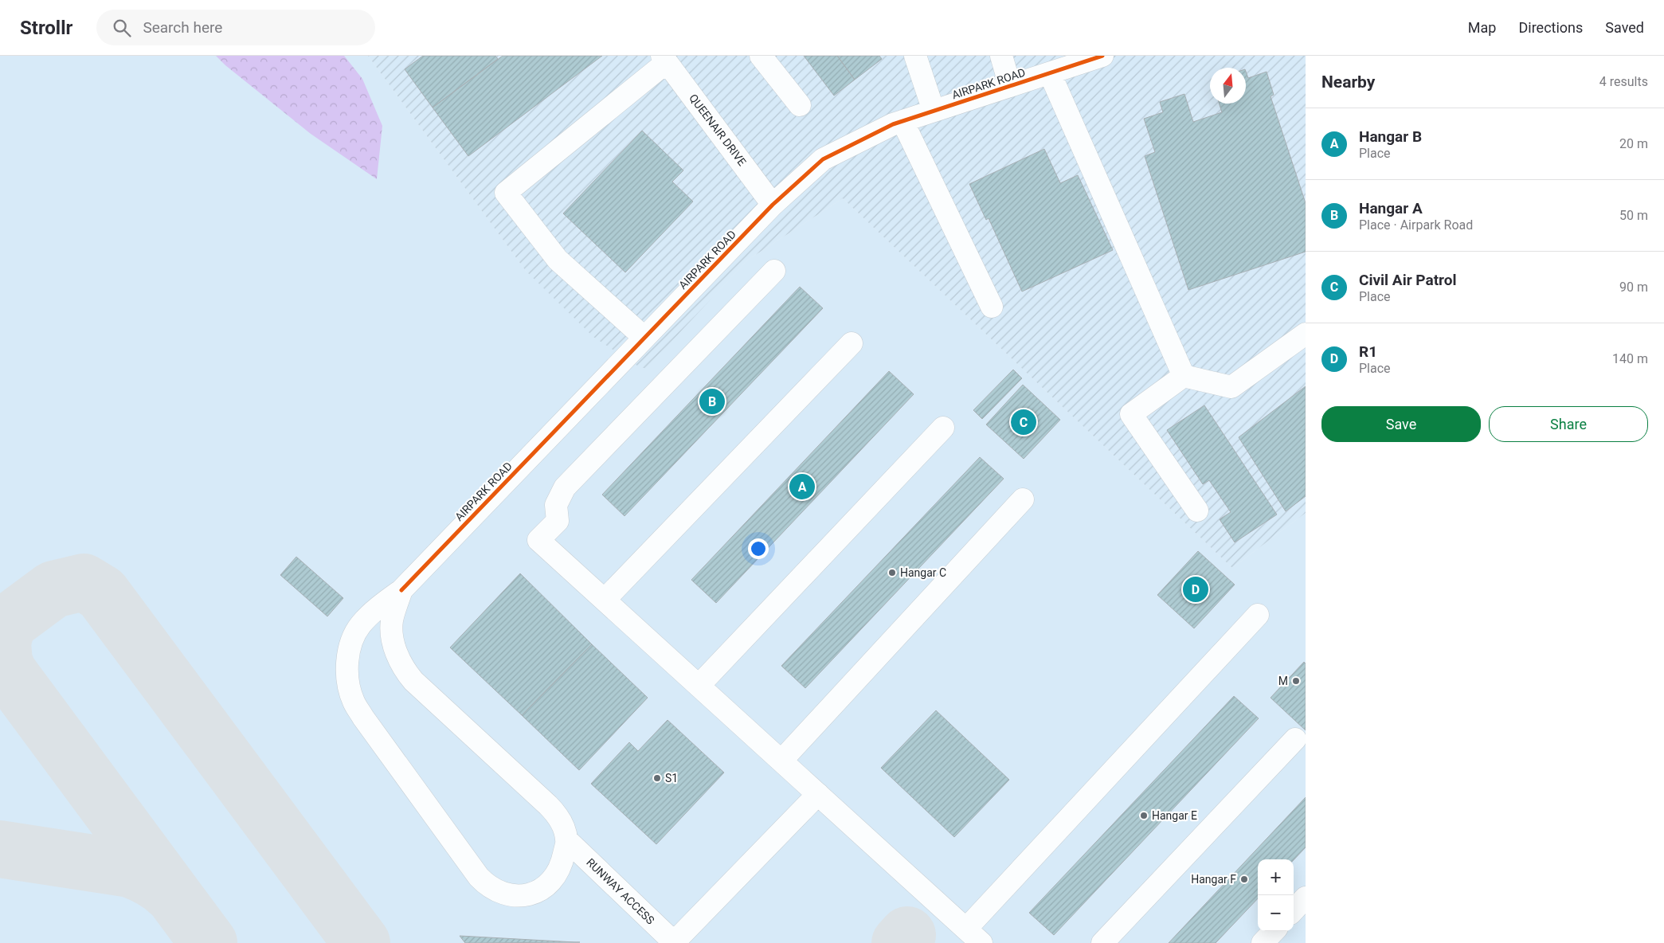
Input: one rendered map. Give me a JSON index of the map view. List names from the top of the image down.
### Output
{
  "streets": {
    "street": ["AIRPARK ROAD", "QUEENAIR DRIVE", "RUNWAY ACCESS"]
  },
  "crossings": [
    ["AIRPARK ROAD", "QUEENAIR DRIVE"],
    ["AIRPARK ROAD", "RUNWAY ACCESS"]
  ],
  "places": [
    "Hangar C",
    "M",
    "S1",
    "Hangar E",
    "Hangar F"
  ],
  "north": "top",
  "page": {
    "header": "Strollr",
    "search": "Search here",
    "nav": ["Map", "Directions", "Saved"],
    "heading": ["Nearby", "4 results"],
    "list": [
      {
        "mark": "A",
        "name": "Hangar B",
        "note": "Place",
        "value": "20 m"
      },
      {
        "mark": "B",
        "name": "Hangar A",
        "note": "Place · Airpark Road",
        "value": "50 m"
      },
      {
        "mark": "C",
        "name": "Civil Air Patrol",
        "note": "Place",
        "value": "90 m"
      },
      {
        "mark": "D",
        "name": "R1",
        "note": "Place",
        "value": "140 m"
      }
    ],
    "pins": [
      "B",
      "C",
      "A",
      "D"
    ],
    "buttons": ["Save", "Share"],
    "map_buttons": ["+", "−"]
  }
}
